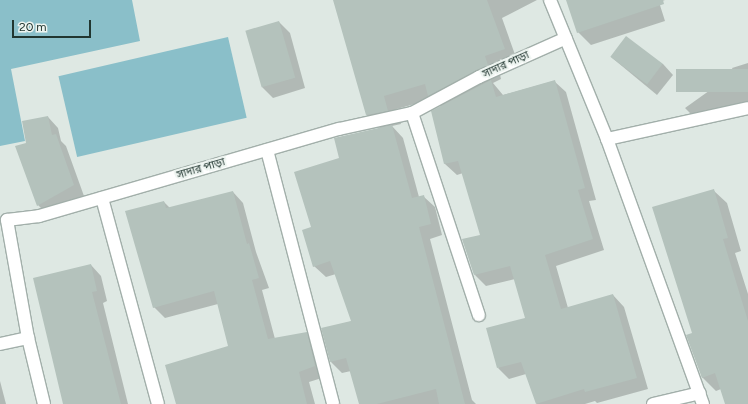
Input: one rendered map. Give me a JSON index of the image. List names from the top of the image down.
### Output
{
  "streets": {
    "street": ["সাদার পাড়া"]
  },
  "scale_bar": "20 m"
}
